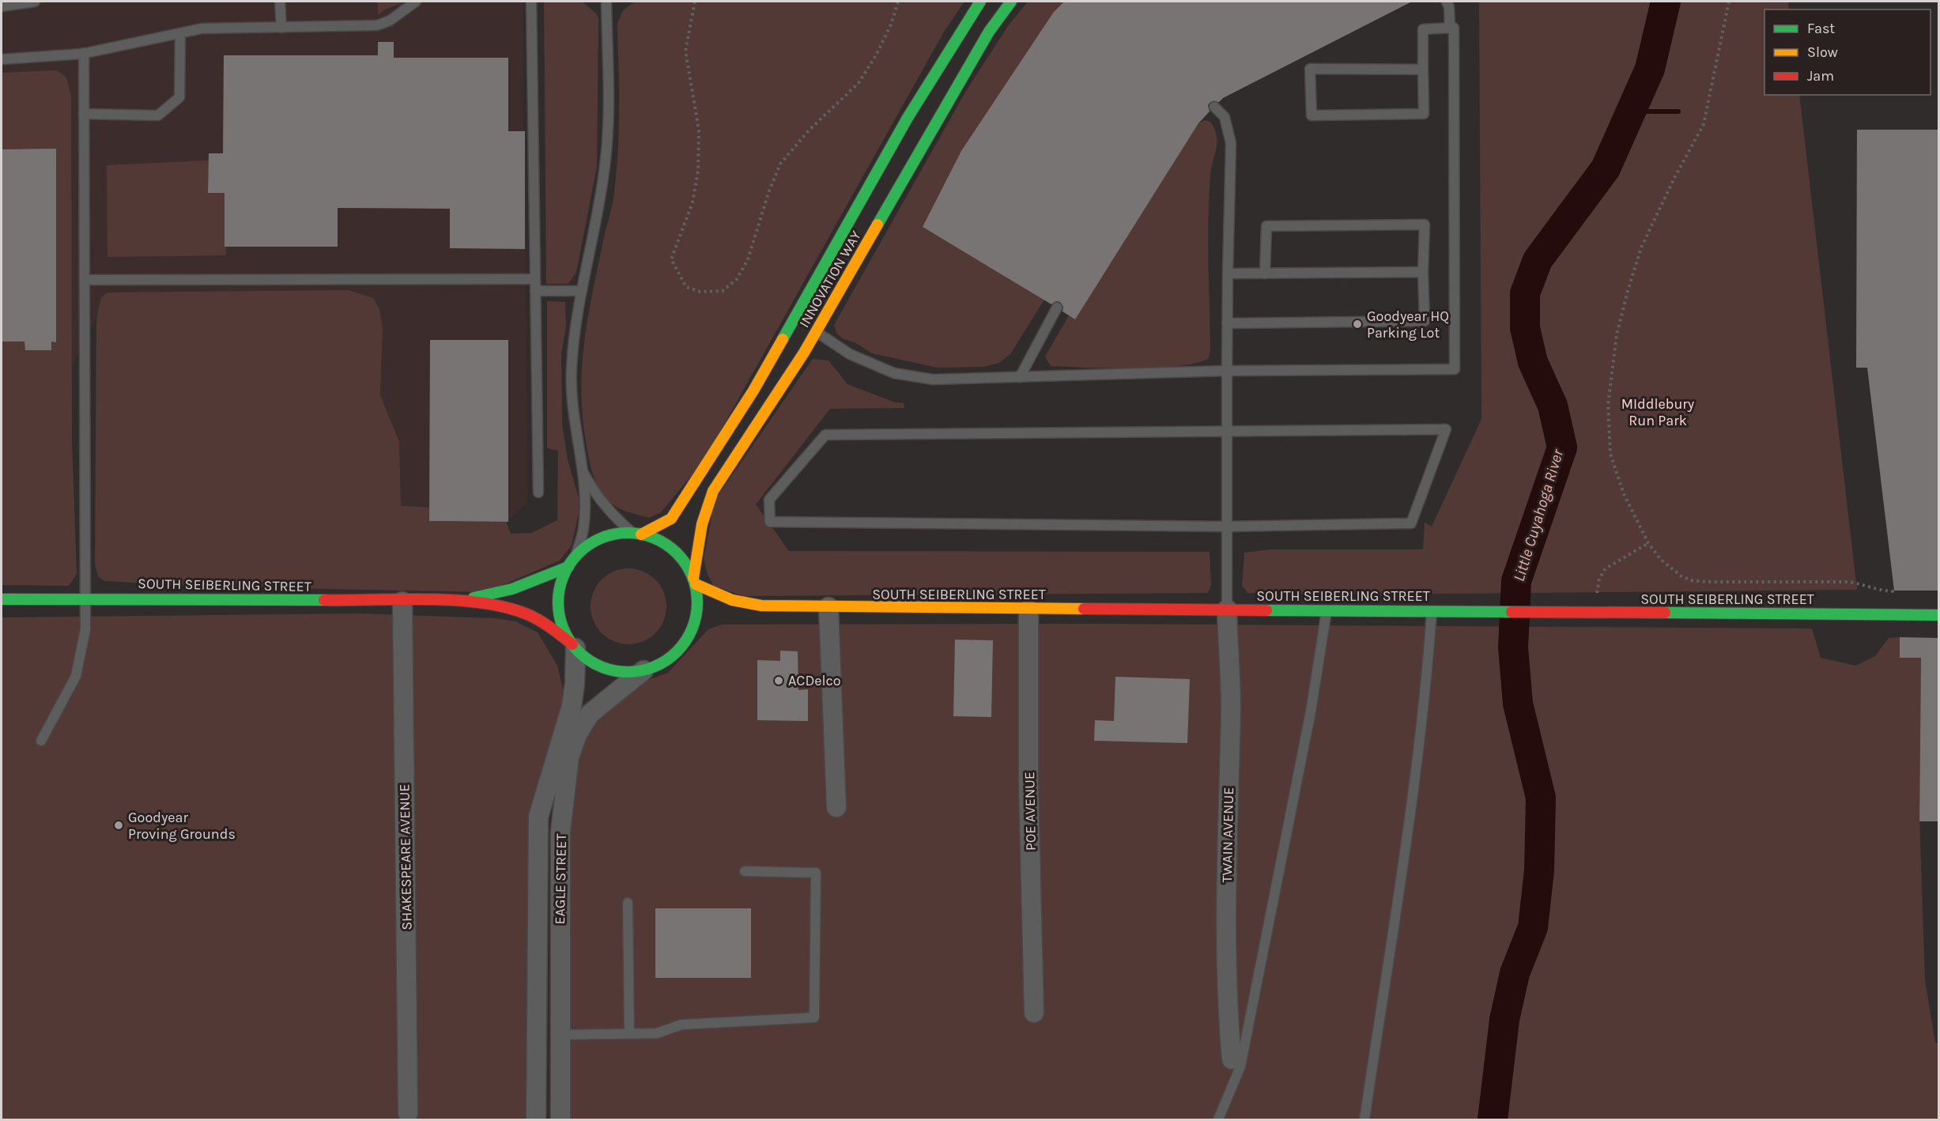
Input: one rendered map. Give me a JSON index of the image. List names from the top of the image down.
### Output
{
  "streets": {
    "main road": ["INNOVATION WAY", "SOUTH SEIBERLING STREET"],
    "street": [
      "POE AVENUE",
      "TWAIN AVENUE",
      "SHAKESPEARE AVENUE",
      "EAGLE STREET"
    ]
  },
  "crossings": [
    ["INNOVATION WAY", "SOUTH SEIBERLING STREET"],
    ["INNOVATION WAY", "EAGLE STREET"],
    ["SOUTH SEIBERLING STREET", "POE AVENUE"],
    ["SOUTH SEIBERLING STREET", "TWAIN AVENUE"],
    ["SOUTH SEIBERLING STREET", "SHAKESPEARE AVENUE"],
    ["SOUTH SEIBERLING STREET", "EAGLE STREET"]
  ],
  "water": ["Little Cuyahoga River"],
  "parks": ["MIddlebury Run Park"],
  "places": ["Goodyear HQ Parking Lot", "ACDelco", "Goodyear Proving Grounds"],
  "legend": ["Fast", "Slow", "Jam"]
}
